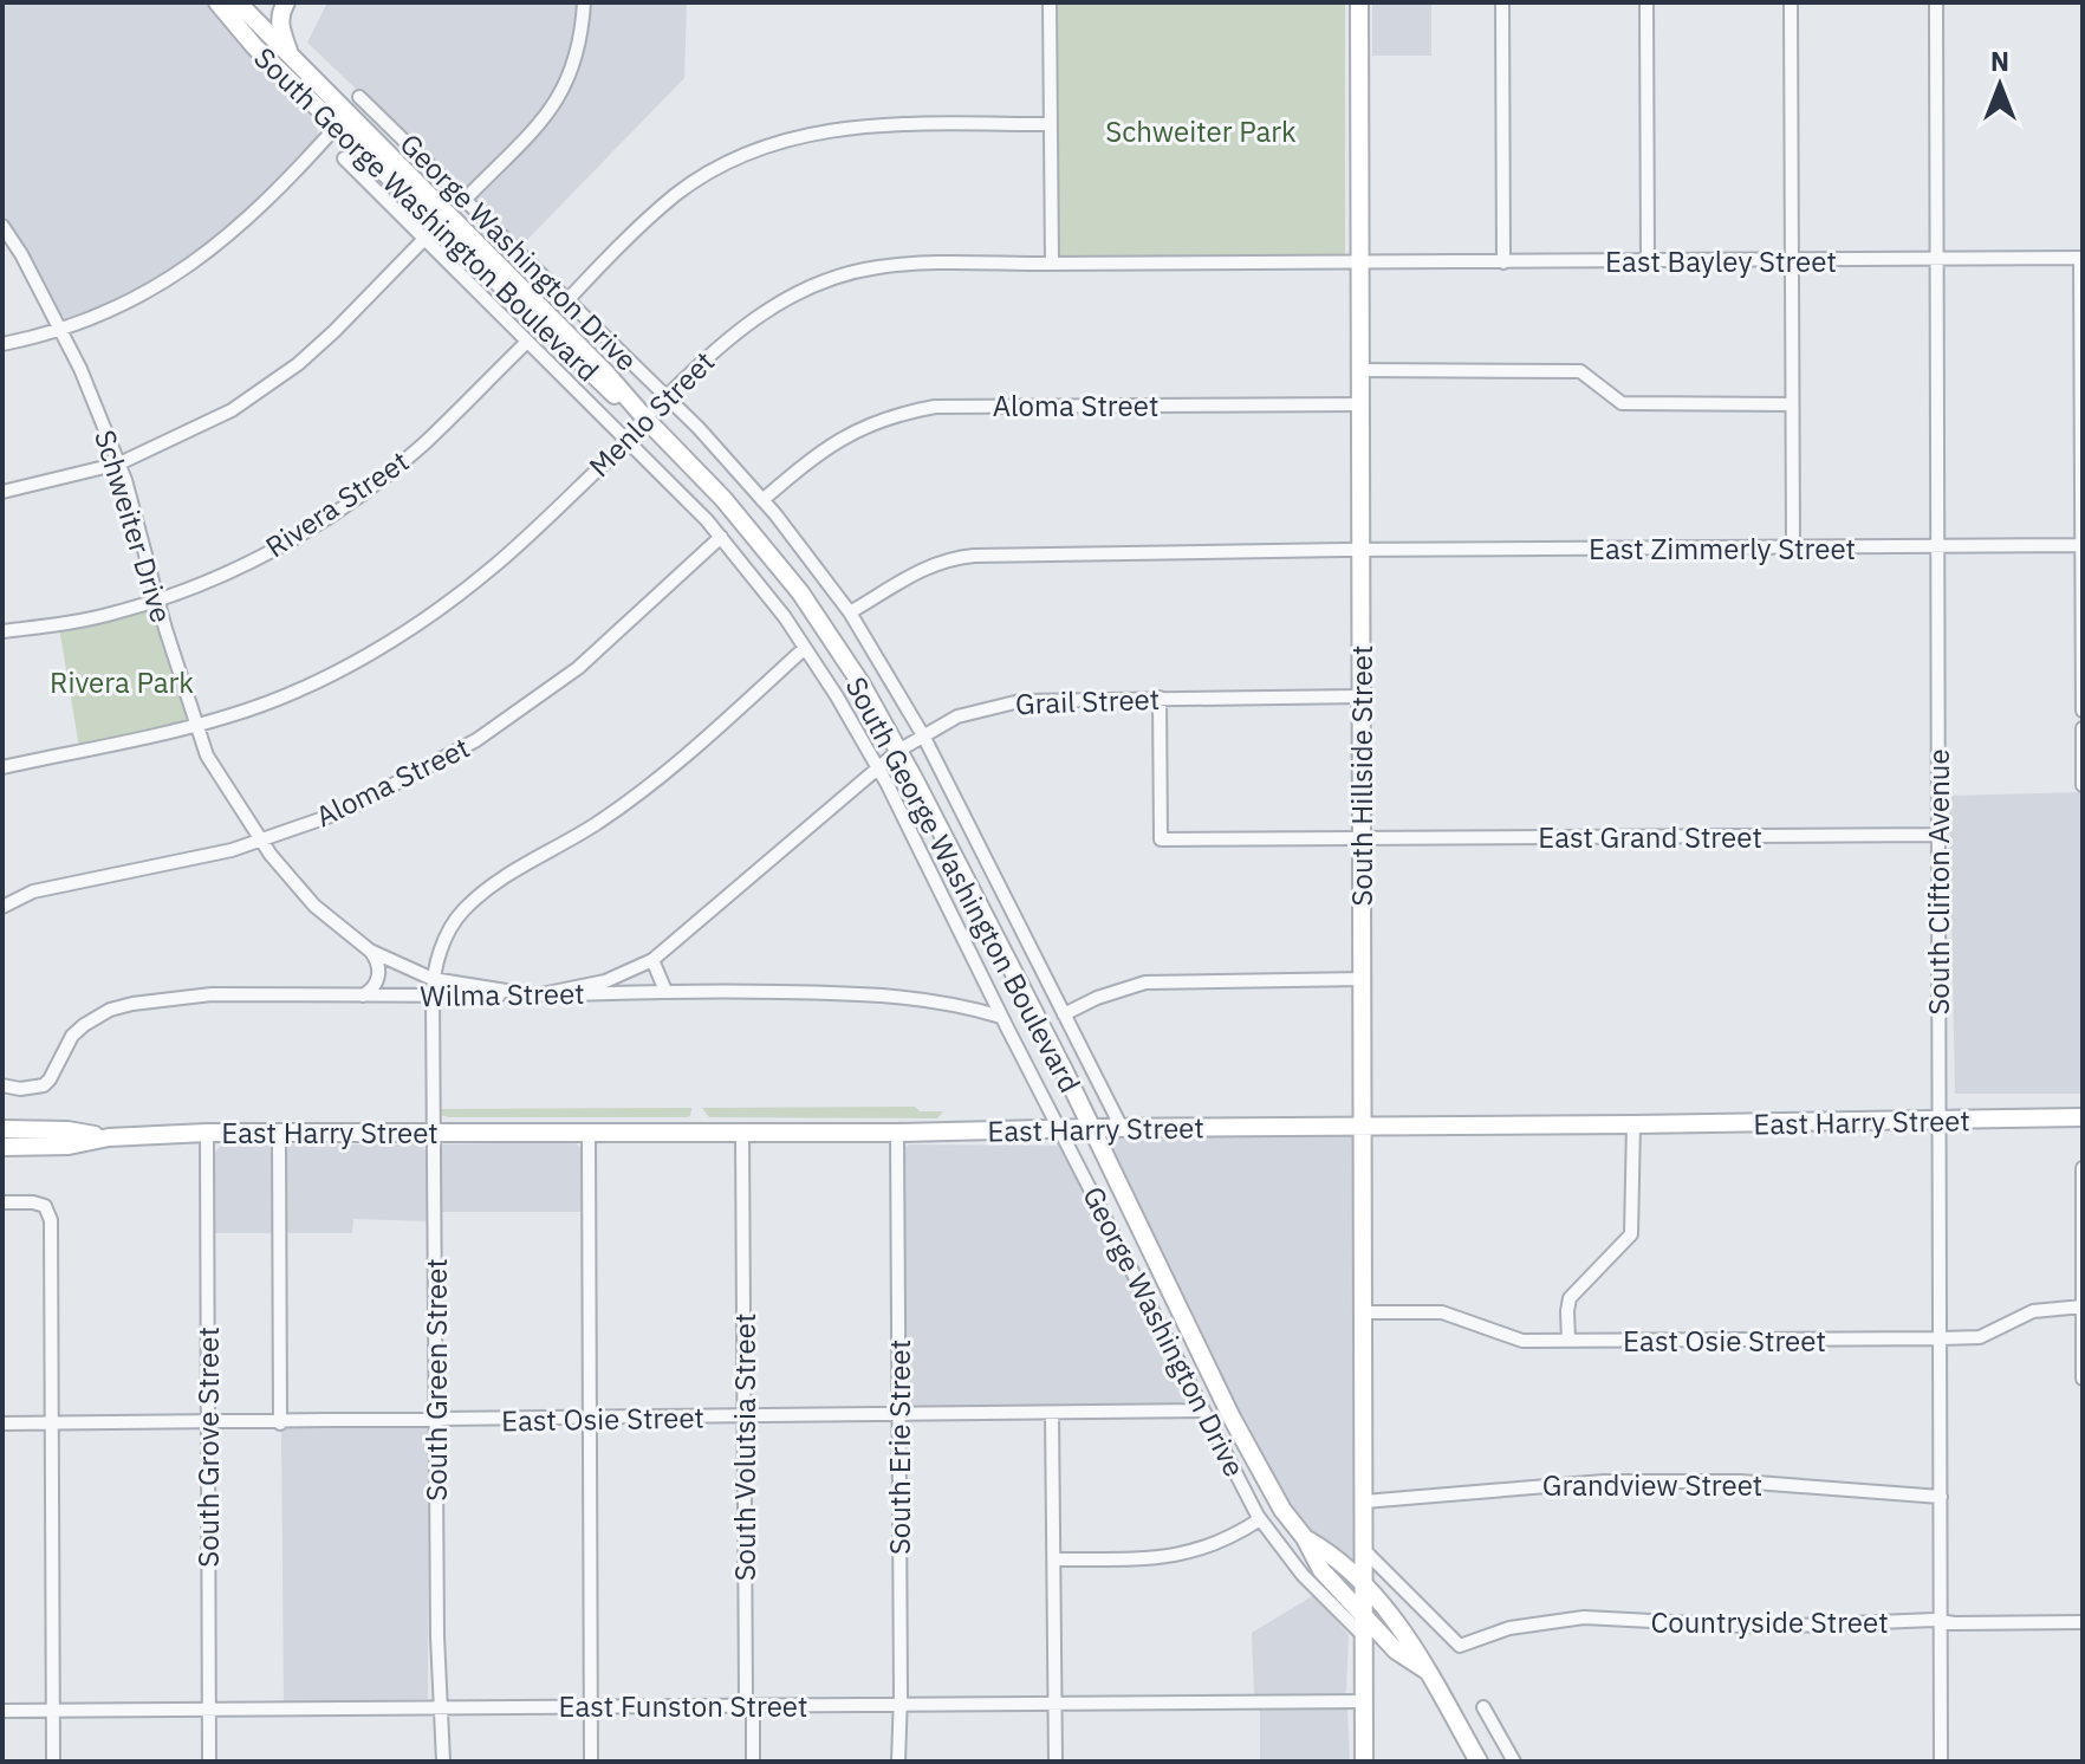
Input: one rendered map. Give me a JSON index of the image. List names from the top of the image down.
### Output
{
  "streets": {
    "main road": ["South George Washington Boulevard", "South Hillside Street", "East Harry Street"],
    "street": [
      "George Washington Drive",
      "East Bayley Street",
      "Aloma Street",
      "Menlo Street",
      "Rivera Street",
      "Schweiter Drive",
      "East Zimmerly Street",
      "Grail Street",
      "East Grand Street",
      "South Clifton Avenue",
      "Wilma Street",
      "East Osie Street",
      "South Green Street",
      "South Grove Street",
      "South Volutsia Street",
      "South Erie Street",
      "Grandview Street",
      "Countryside Street",
      "East Funston Street"
    ]
  },
  "crossings": [
    ["South George Washington Boulevard", "Menlo Street"],
    ["South George Washington Boulevard", "Grail Street"],
    ["South George Washington Boulevard", "South Hillside Street"],
    ["South George Washington Boulevard", "East Harry Street"],
    ["George Washington Drive", "Aloma Street"],
    ["George Washington Drive", "Menlo Street"],
    ["George Washington Drive", "Rivera Street"],
    ["George Washington Drive", "East Zimmerly Street"],
    ["George Washington Drive", "Grail Street"],
    ["George Washington Drive", "South Hillside Street"],
    ["George Washington Drive", "Wilma Street"],
    ["George Washington Drive", "East Harry Street"],
    ["George Washington Drive", "East Osie Street"],
    ["George Washington Drive", "South Green Street"],
    ["East Bayley Street", "Menlo Street"],
    ["East Bayley Street", "South Hillside Street"],
    ["East Bayley Street", "South Clifton Avenue"],
    ["Aloma Street", "Schweiter Drive"],
    ["Aloma Street", "South Hillside Street"],
    ["Menlo Street", "Schweiter Drive"],
    ["Menlo Street", "South Hillside Street"],
    ["Rivera Street", "Schweiter Drive"],
    ["Schweiter Drive", "Grail Street"],
    ["Schweiter Drive", "Wilma Street"],
    ["Schweiter Drive", "South Green Street"],
    ["East Zimmerly Street", "South Hillside Street"],
    ["East Zimmerly Street", "South Clifton Avenue"],
    ["Grail Street", "South Hillside Street"],
    ["Grail Street", "East Grand Street"],
    ["Grail Street", "Wilma Street"],
    ["South Hillside Street", "East Grand Street"],
    ["South Hillside Street", "East Harry Street"],
    ["South Hillside Street", "East Osie Street"],
    ["South Hillside Street", "Grandview Street"],
    ["South Hillside Street", "Countryside Street"],
    ["South Hillside Street", "East Funston Street"],
    ["East Grand Street", "South Clifton Avenue"],
    ["South Clifton Avenue", "East Harry Street"],
    ["South Clifton Avenue", "East Osie Street"],
    ["South Clifton Avenue", "Grandview Street"],
    ["South Clifton Avenue", "Countryside Street"],
    ["Wilma Street", "South Green Street"],
    ["East Harry Street", "South Green Street"],
    ["East Harry Street", "South Grove Street"],
    ["East Harry Street", "South Volutsia Street"],
    ["East Harry Street", "South Erie Street"],
    ["East Osie Street", "South Green Street"],
    ["East Osie Street", "South Grove Street"],
    ["East Osie Street", "South Volutsia Street"],
    ["East Osie Street", "South Erie Street"],
    ["South Green Street", "East Funston Street"],
    ["South Grove Street", "East Funston Street"],
    ["South Volutsia Street", "East Funston Street"],
    ["South Erie Street", "East Funston Street"]
  ],
  "parks": ["Schweiter Park", "Rivera Park"],
  "north": "top"
}
